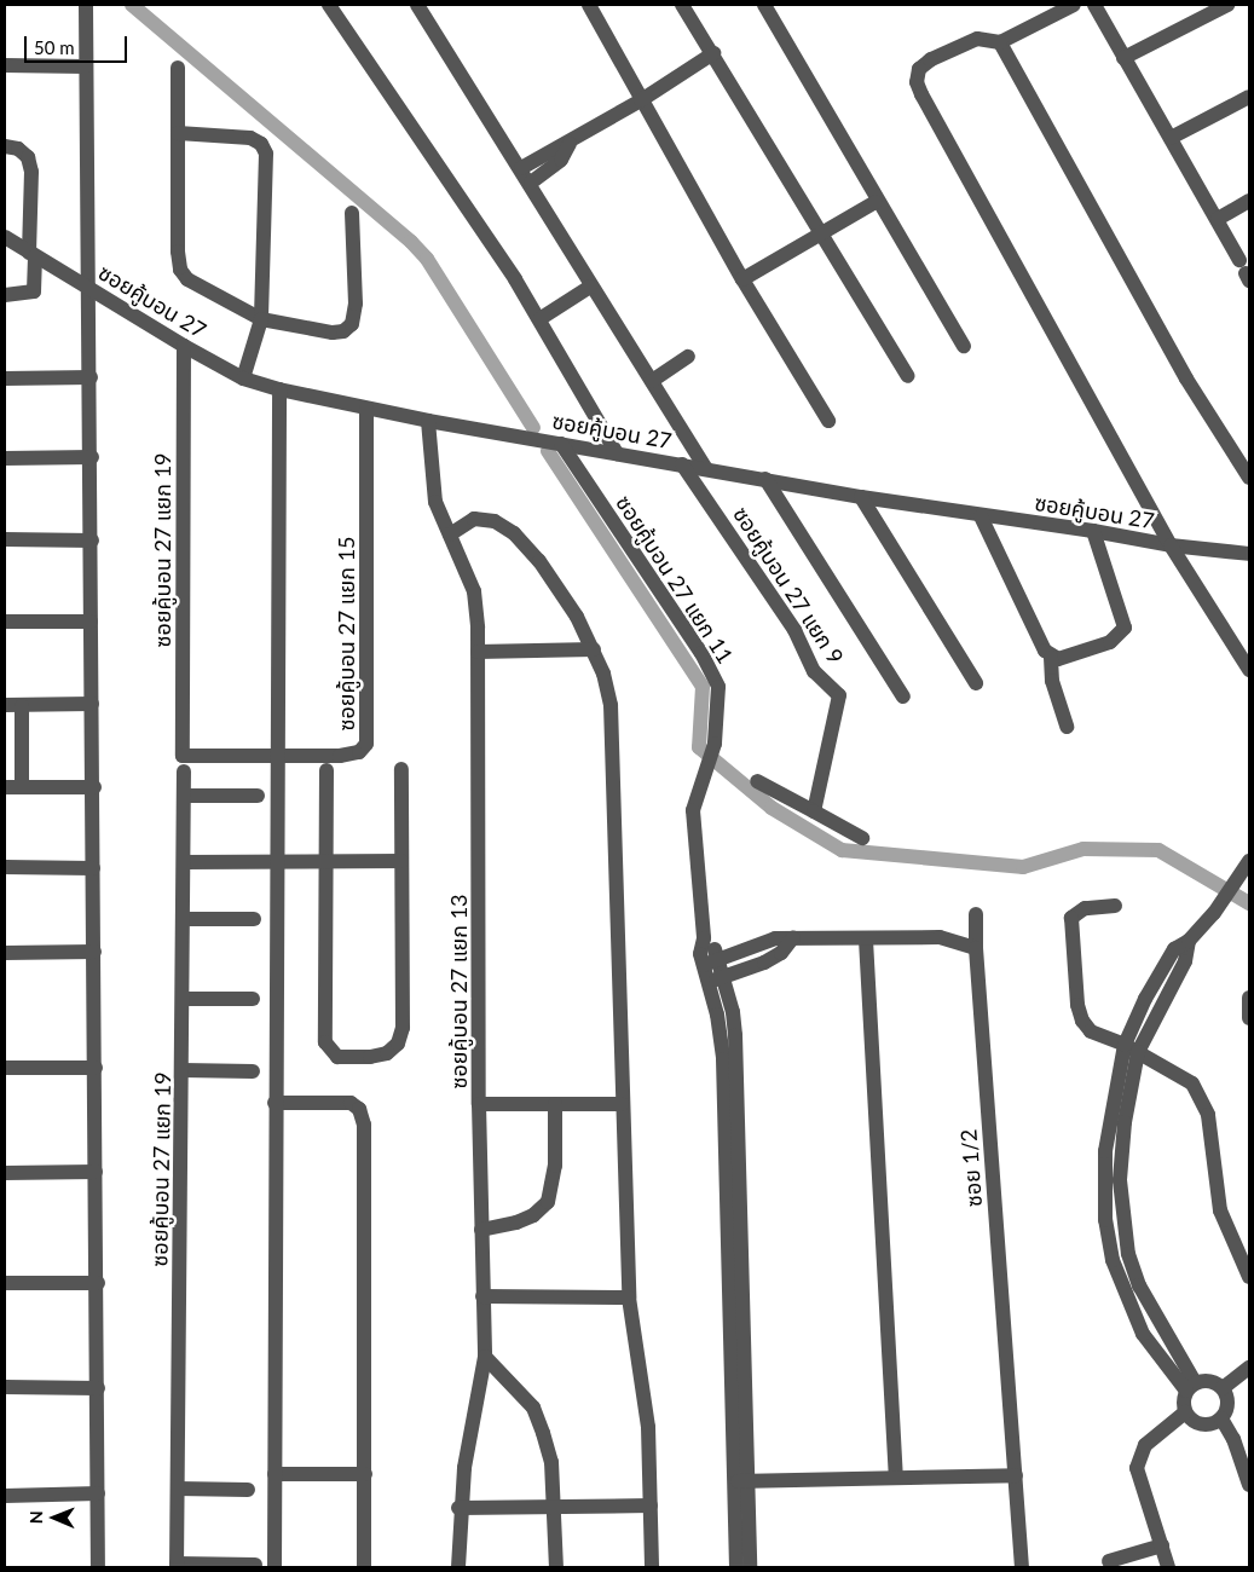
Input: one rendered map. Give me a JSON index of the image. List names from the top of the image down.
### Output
{
  "streets": {
    "street": [
      "ซอยคู้บอน 27",
      "ซอยคู้บอน 27 แยก 19",
      "ซอยคู้บอน 27 แยก 11",
      "ซอยคู้บอน 27 แยก 9",
      "ซอยคู้บอน 27 แยก 15",
      "ซอยคู้บอน 27 แยก 13",
      "ซอย 1/2"
    ]
  },
  "crossings": [
    ["ซอยคู้บอน 27", "ซอยคู้บอน 27 แยก 19"],
    ["ซอยคู้บอน 27", "ซอยคู้บอน 27 แยก 11"],
    ["ซอยคู้บอน 27", "ซอยคู้บอน 27 แยก 9"],
    ["ซอยคู้บอน 27", "ซอยคู้บอน 27 แยก 15"],
    ["ซอยคู้บอน 27", "ซอยคู้บอน 27 แยก 13"],
    ["ซอยคู้บอน 27 แยก 19", "ซอยคู้บอน 27 แยก 15"]
  ],
  "scale_bar": "50 m",
  "north": "left"
}
